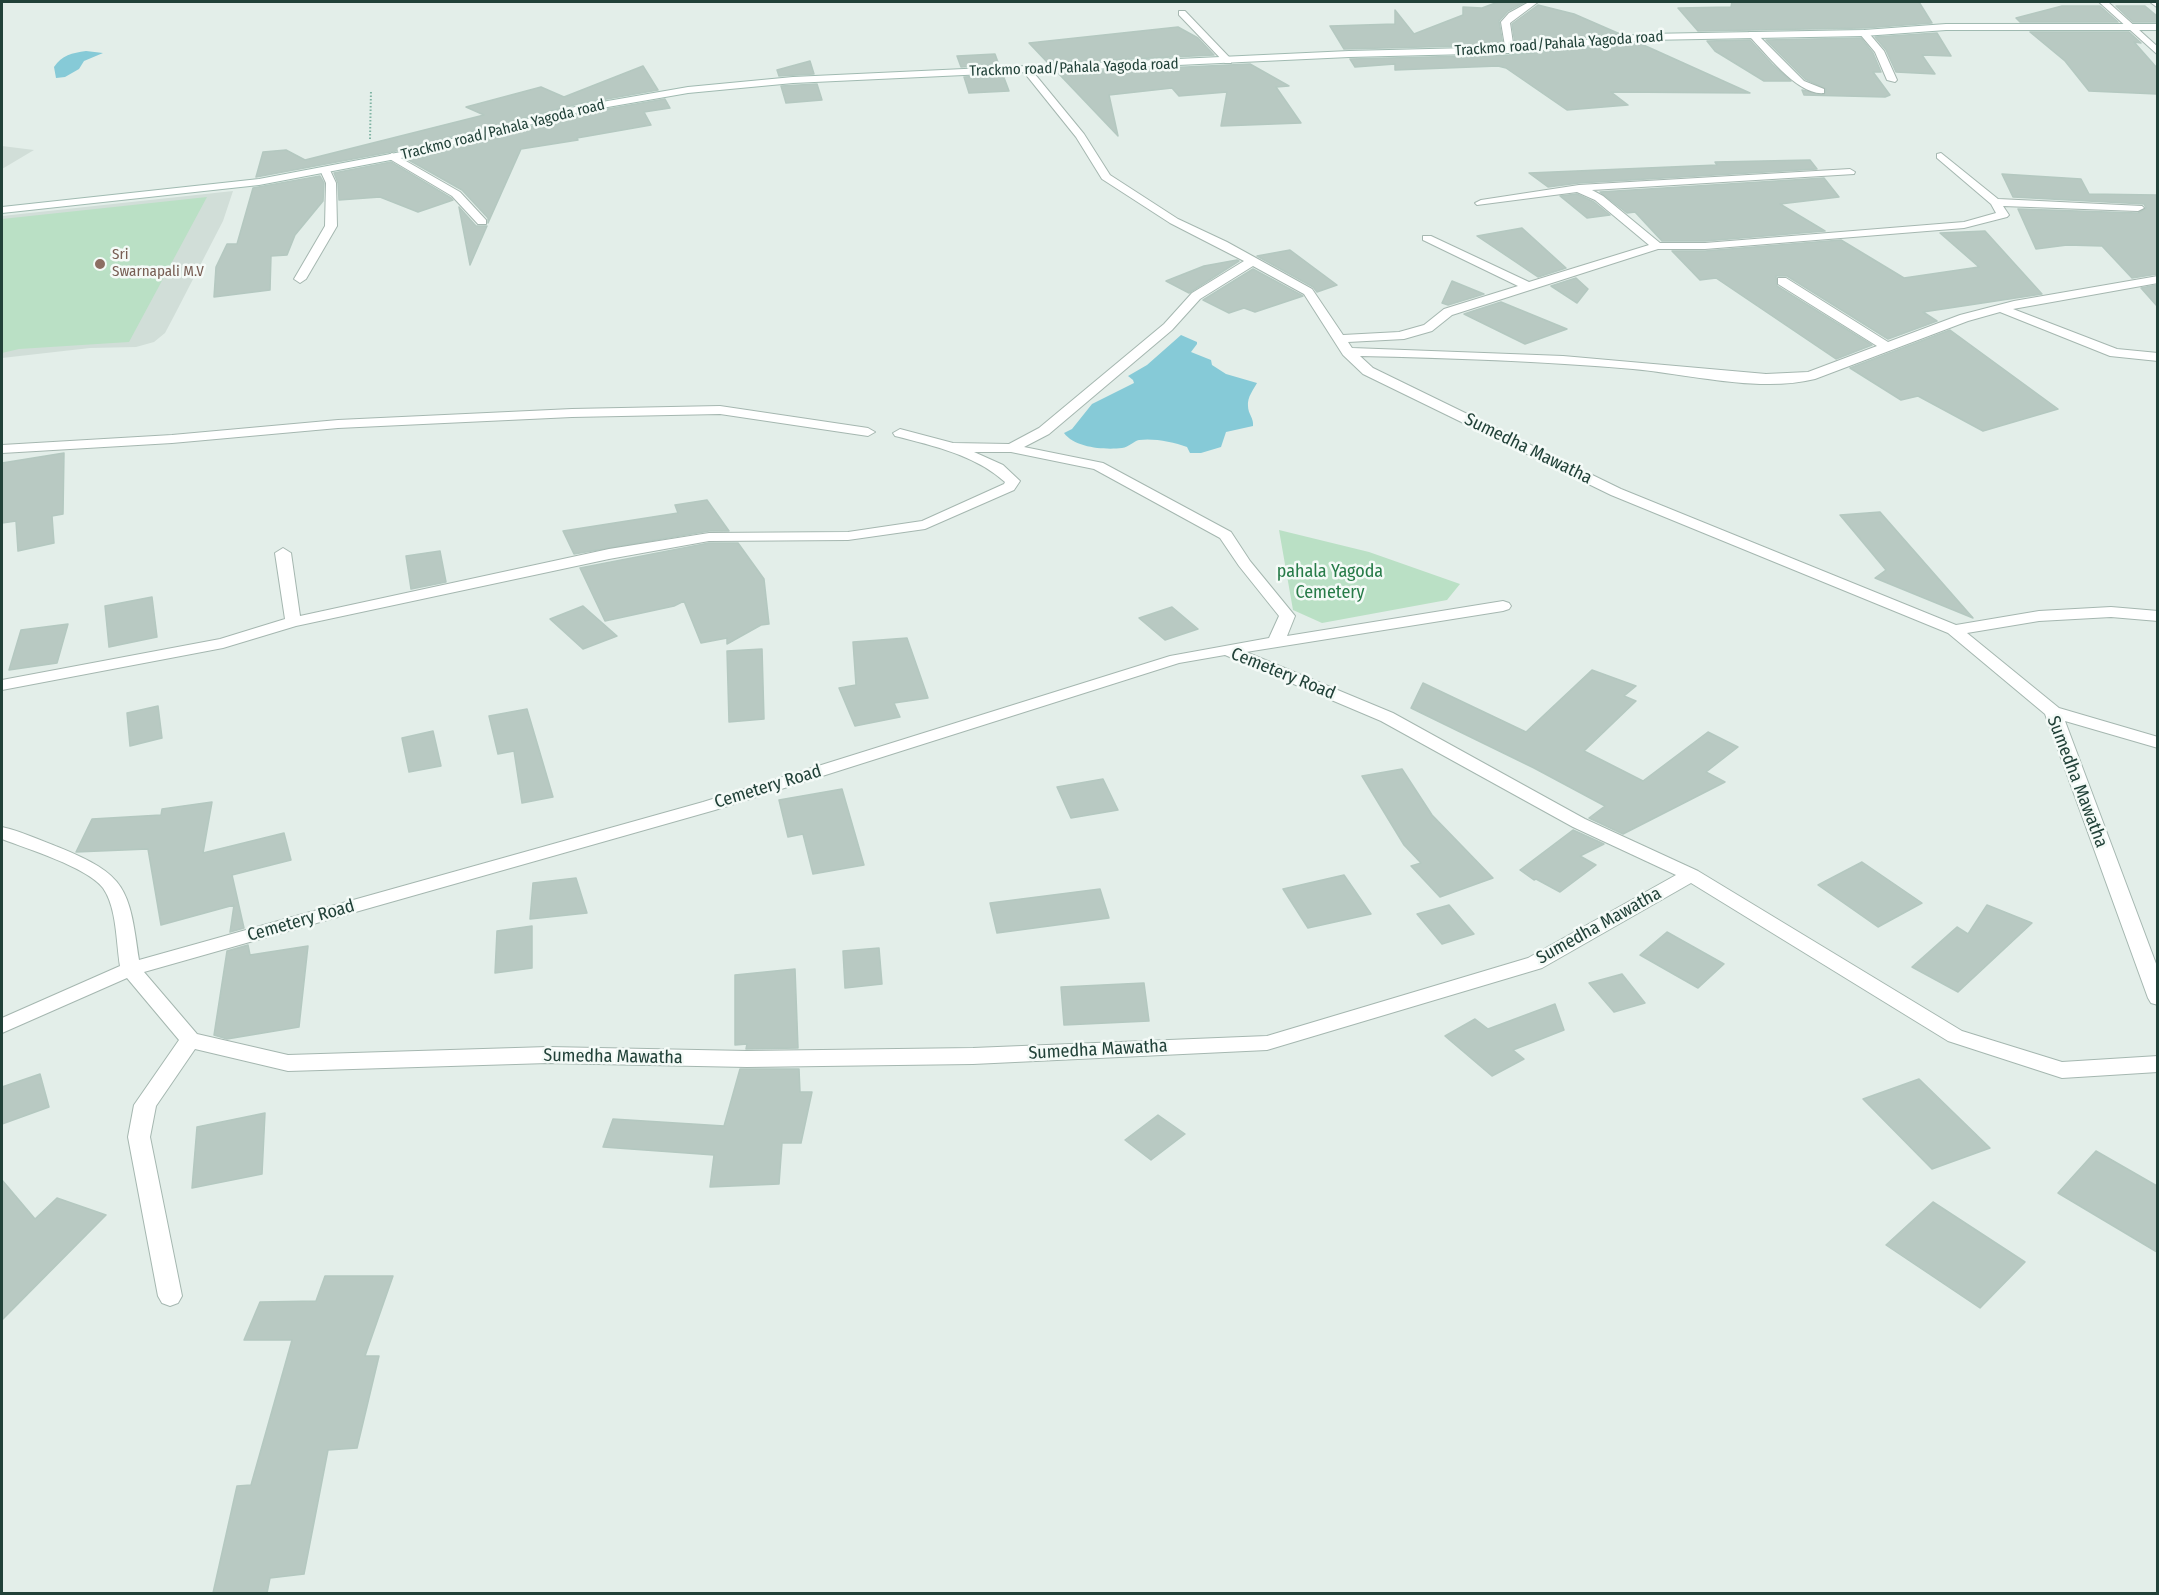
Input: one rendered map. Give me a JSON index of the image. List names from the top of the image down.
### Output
{
  "streets": {
    "street": ["Trackmo road/Pahala Yagoda road", "Sumedha Mawatha", "Cemetery Road"]
  },
  "crossings": [
    ["Trackmo road/Pahala Yagoda road", "Sumedha Mawatha"],
    ["Sumedha Mawatha", "Cemetery Road"]
  ],
  "parks": ["pahala Yagoda Cemetery"],
  "places": ["Sri Swarnapali M.V"]
}
